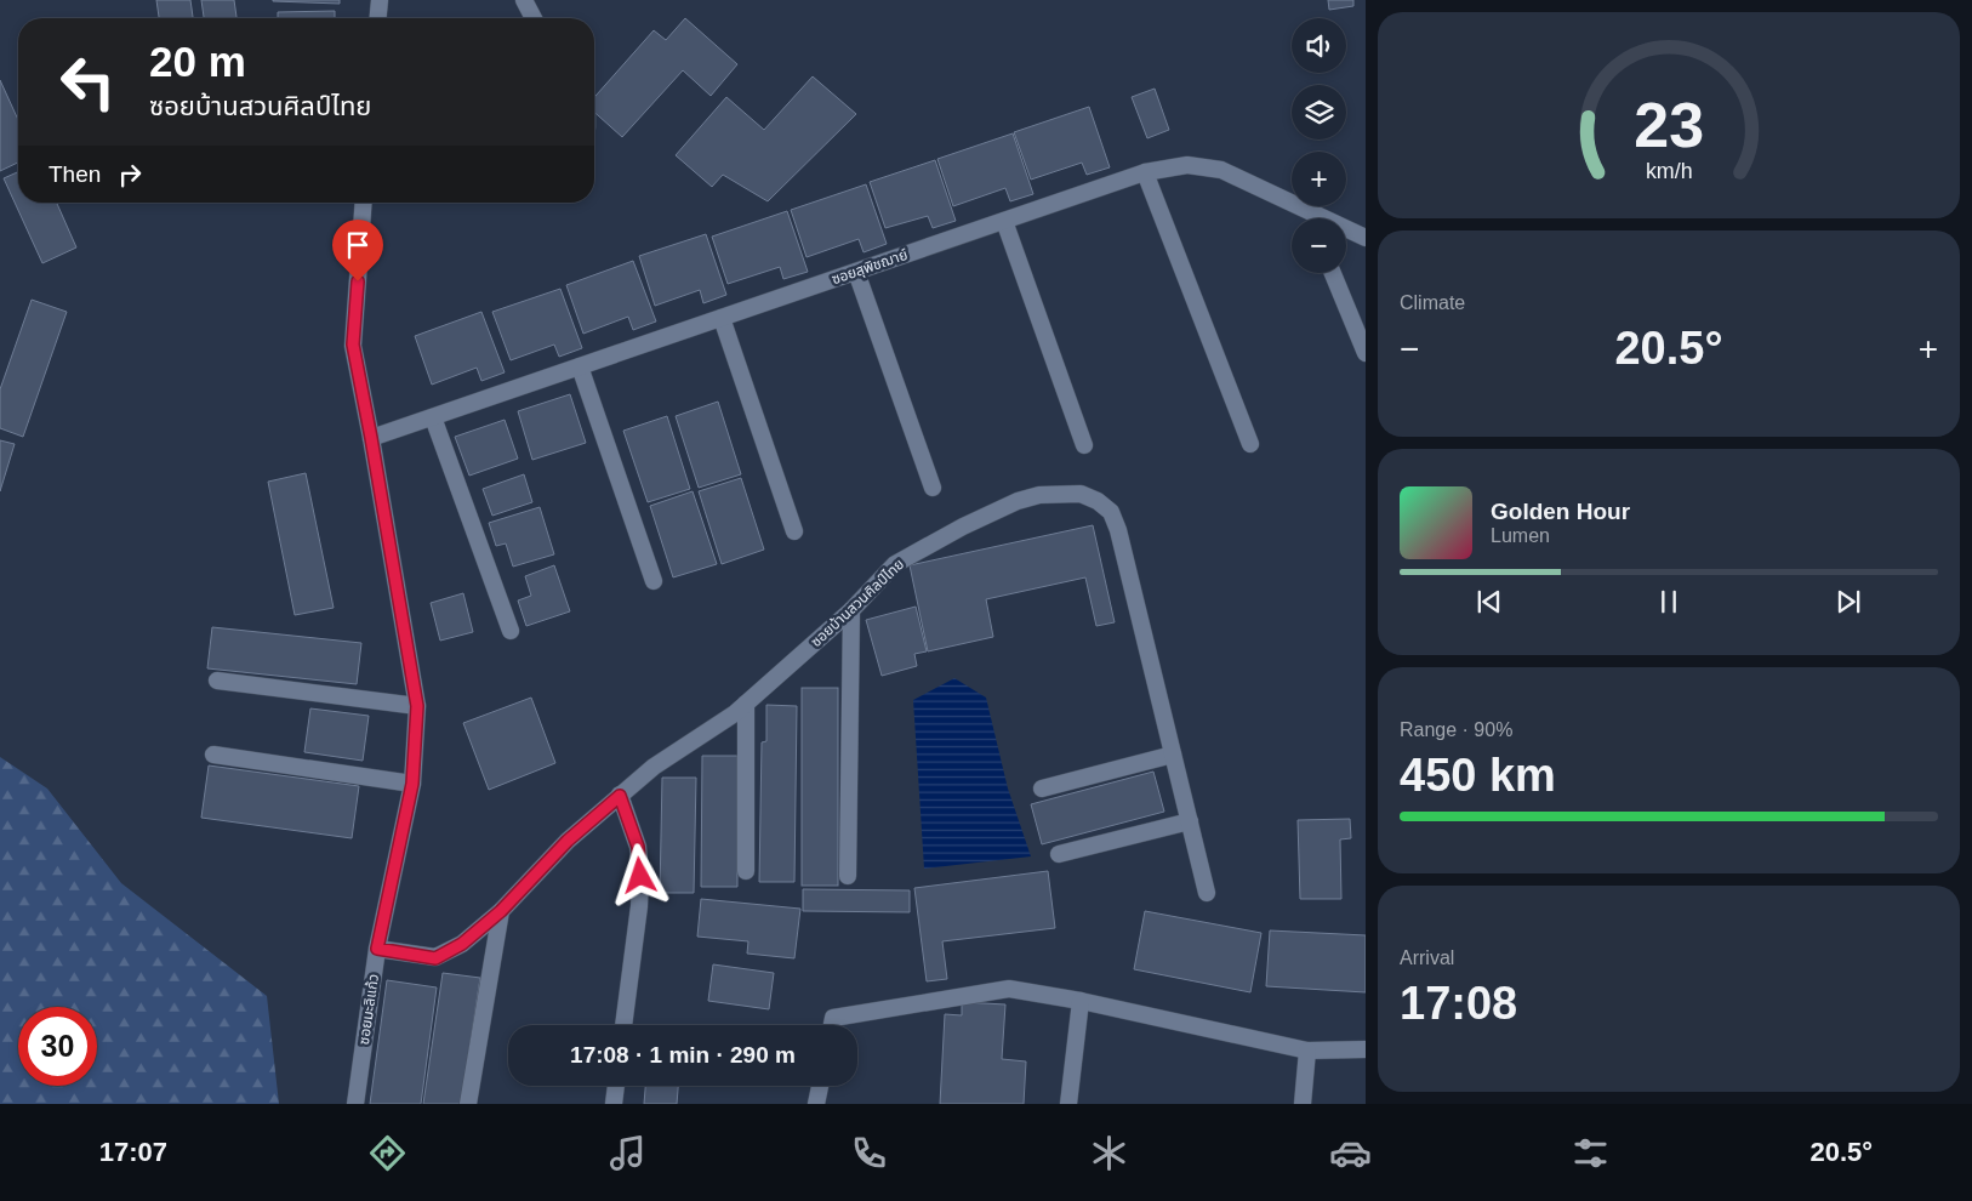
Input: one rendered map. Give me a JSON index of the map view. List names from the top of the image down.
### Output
{
  "streets": {
    "street": ["ซอยสุพิชฌาย์", "ซอยบ้านสวนศิลป์ไทย", "ซอยมะลิแก้ว"]
  },
  "crossings": [
    ["ซอยสุพิชฌาย์", "ซอยมะลิแก้ว"],
    ["ซอยบ้านสวนศิลป์ไทย", "ซอยมะลิแก้ว"]
  ],
  "page": {
    "map_buttons": ["+", "−"],
    "turn": ["20 m", "ซอยบ้านสวนศิลป์ไทย"],
    "then": "Then",
    "tile": [
      "Climate",
      ["Range · 90%", "450 km"],
      ["Arrival", "17:08"]
    ],
    "heat": ["−", "20.5°", "+"],
    "song": ["Golden Hour", "Lumen"],
    "limit": "30",
    "trip": "17:08 · 1 min · 290 m",
    "tabs": ["17:07", "20.5°"],
    "gauge": ["23", "km/h"]
  }
}
